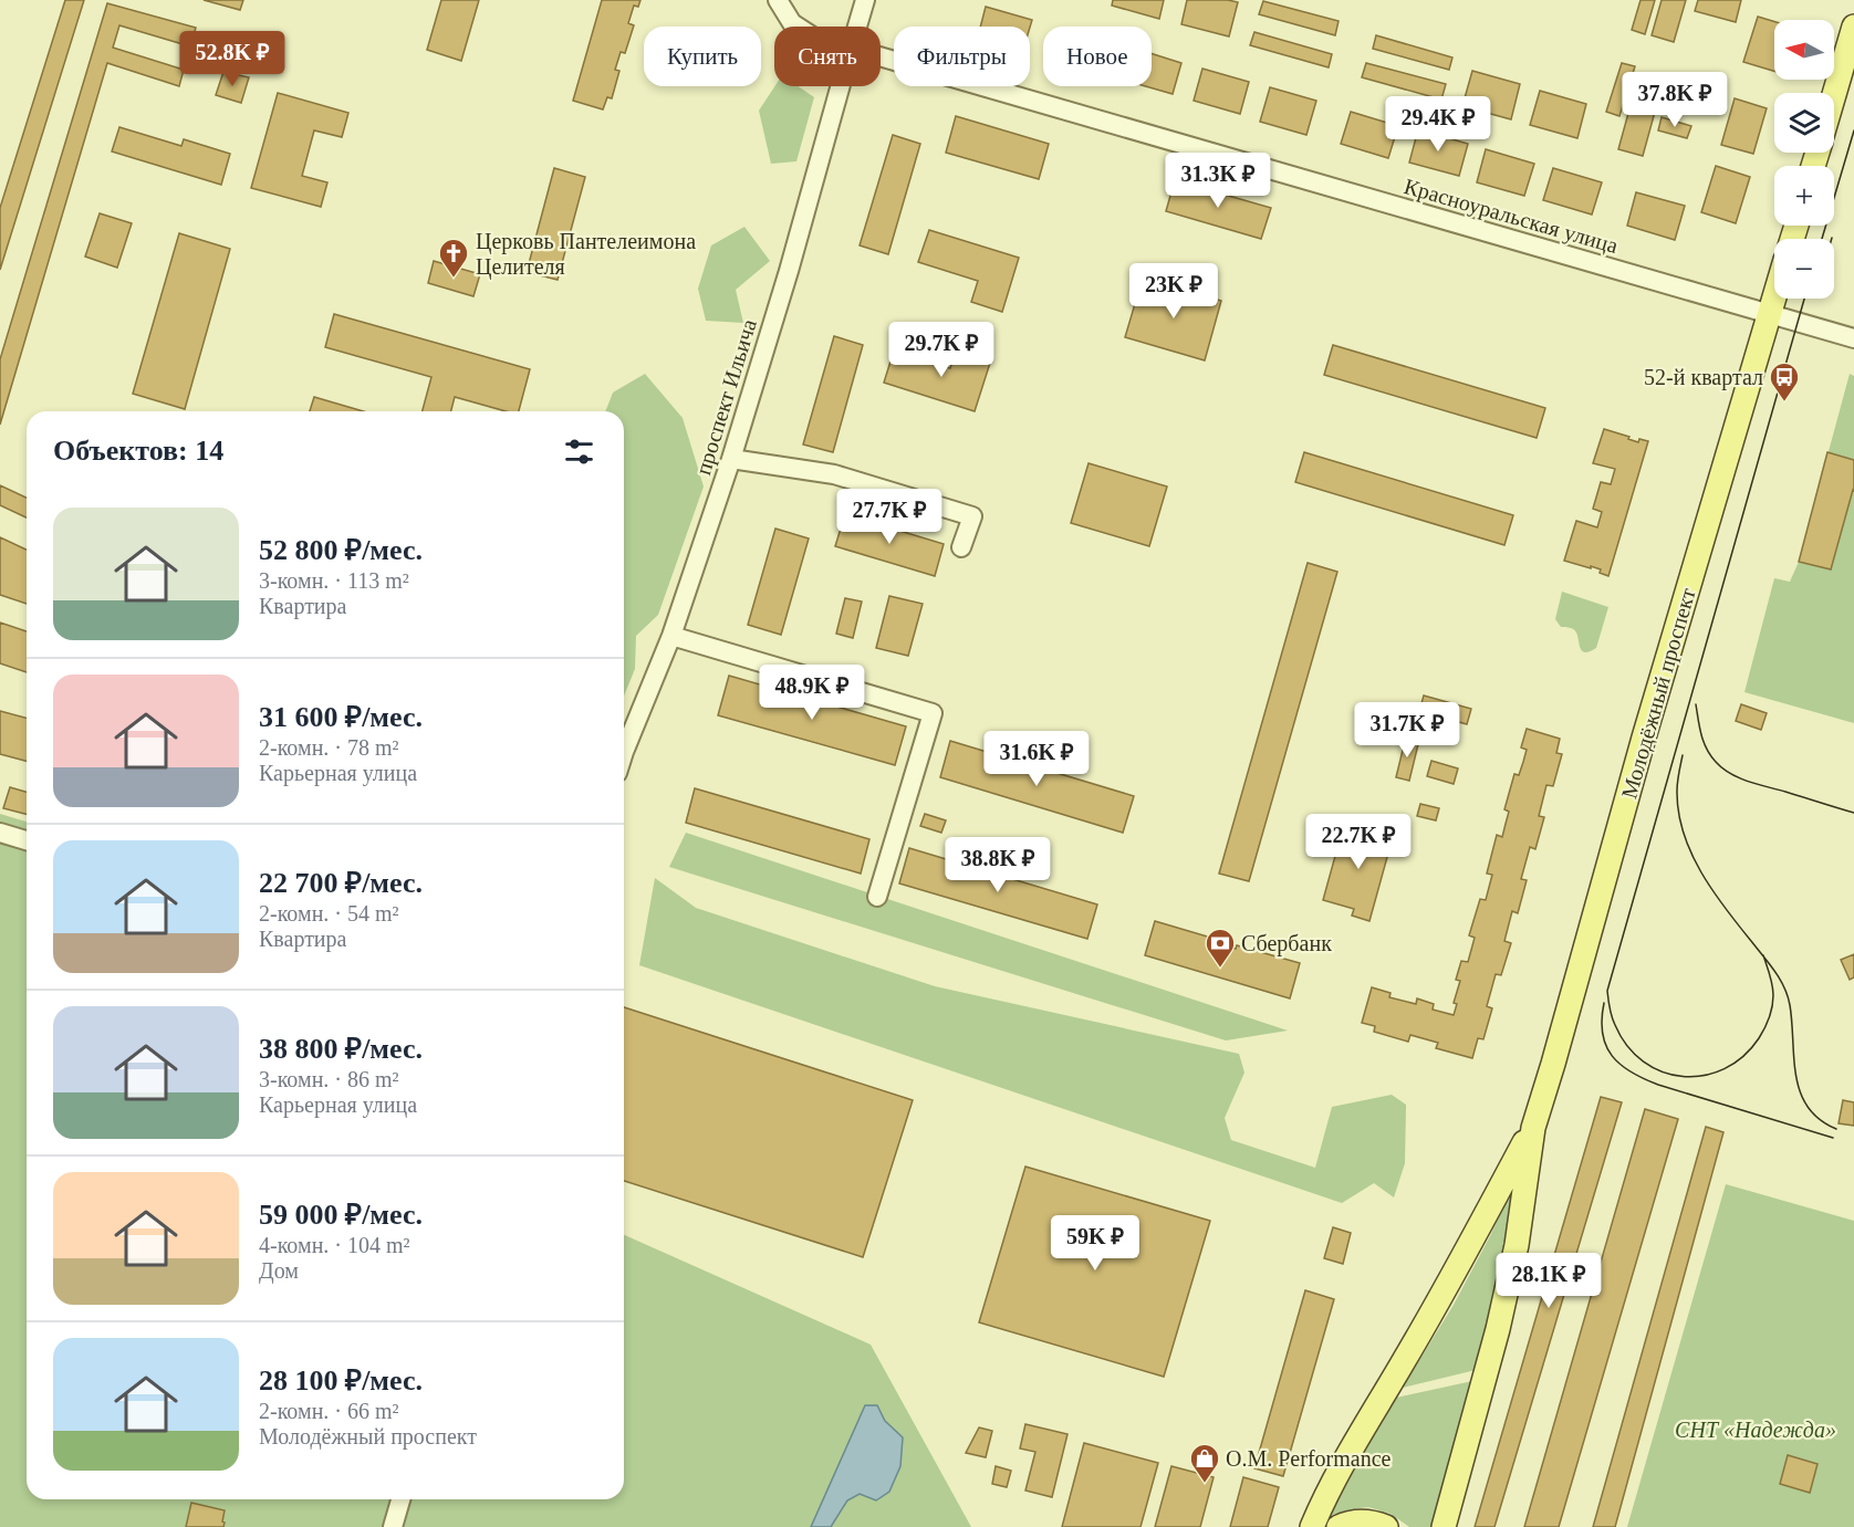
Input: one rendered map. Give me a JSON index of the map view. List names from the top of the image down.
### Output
{
  "streets": {
    "main road": ["Молодёжный проспект"],
    "street": ["Красноуральская улица", "проспект Ильича"]
  },
  "crossings": [
    ["Красноуральская улица", "Молодёжный проспект"]
  ],
  "parks": ["СНТ «Надежда»"],
  "places": {
    "church": ["Церковь Пантелеимона Целителя"],
    "bus stop": ["52-й квартал"],
    "bank": ["Сбербанк"],
    "shop": ["O.M. Performance"]
  },
  "north": "left",
  "page": {
    "map_buttons": ["+", "−"],
    "chip": [
      "Купить",
      "Снять",
      "Фильтры",
      "Новое"
    ],
    "price": [
      "52.8K ₽",
      "37.8K ₽",
      "29.4K ₽",
      "31.3K ₽",
      "23K ₽",
      "29.7K ₽",
      "27.7K ₽",
      "48.9K ₽",
      "31.7K ₽",
      "31.6K ₽",
      "22.7K ₽",
      "38.8K ₽",
      "59K ₽",
      "28.1K ₽"
    ],
    "heading": "Объектов: 14",
    "list": [
      {
        "name": "52 800 ₽/мес.",
        "note": "3-комн. · 113 m² · Квартира"
      },
      {
        "name": "31 600 ₽/мес.",
        "note": "2-комн. · 78 m² · Карьерная улица"
      },
      {
        "name": "22 700 ₽/мес.",
        "note": "2-комн. · 54 m² · Квартира"
      },
      {
        "name": "38 800 ₽/мес.",
        "note": "3-комн. · 86 m² · Карьерная улица"
      },
      {
        "name": "59 000 ₽/мес.",
        "note": "4-комн. · 104 m² · Дом"
      },
      {
        "name": "28 100 ₽/мес.",
        "note": "2-комн. · 66 m² · Молодёжный проспект"
      }
    ]
  }
}
